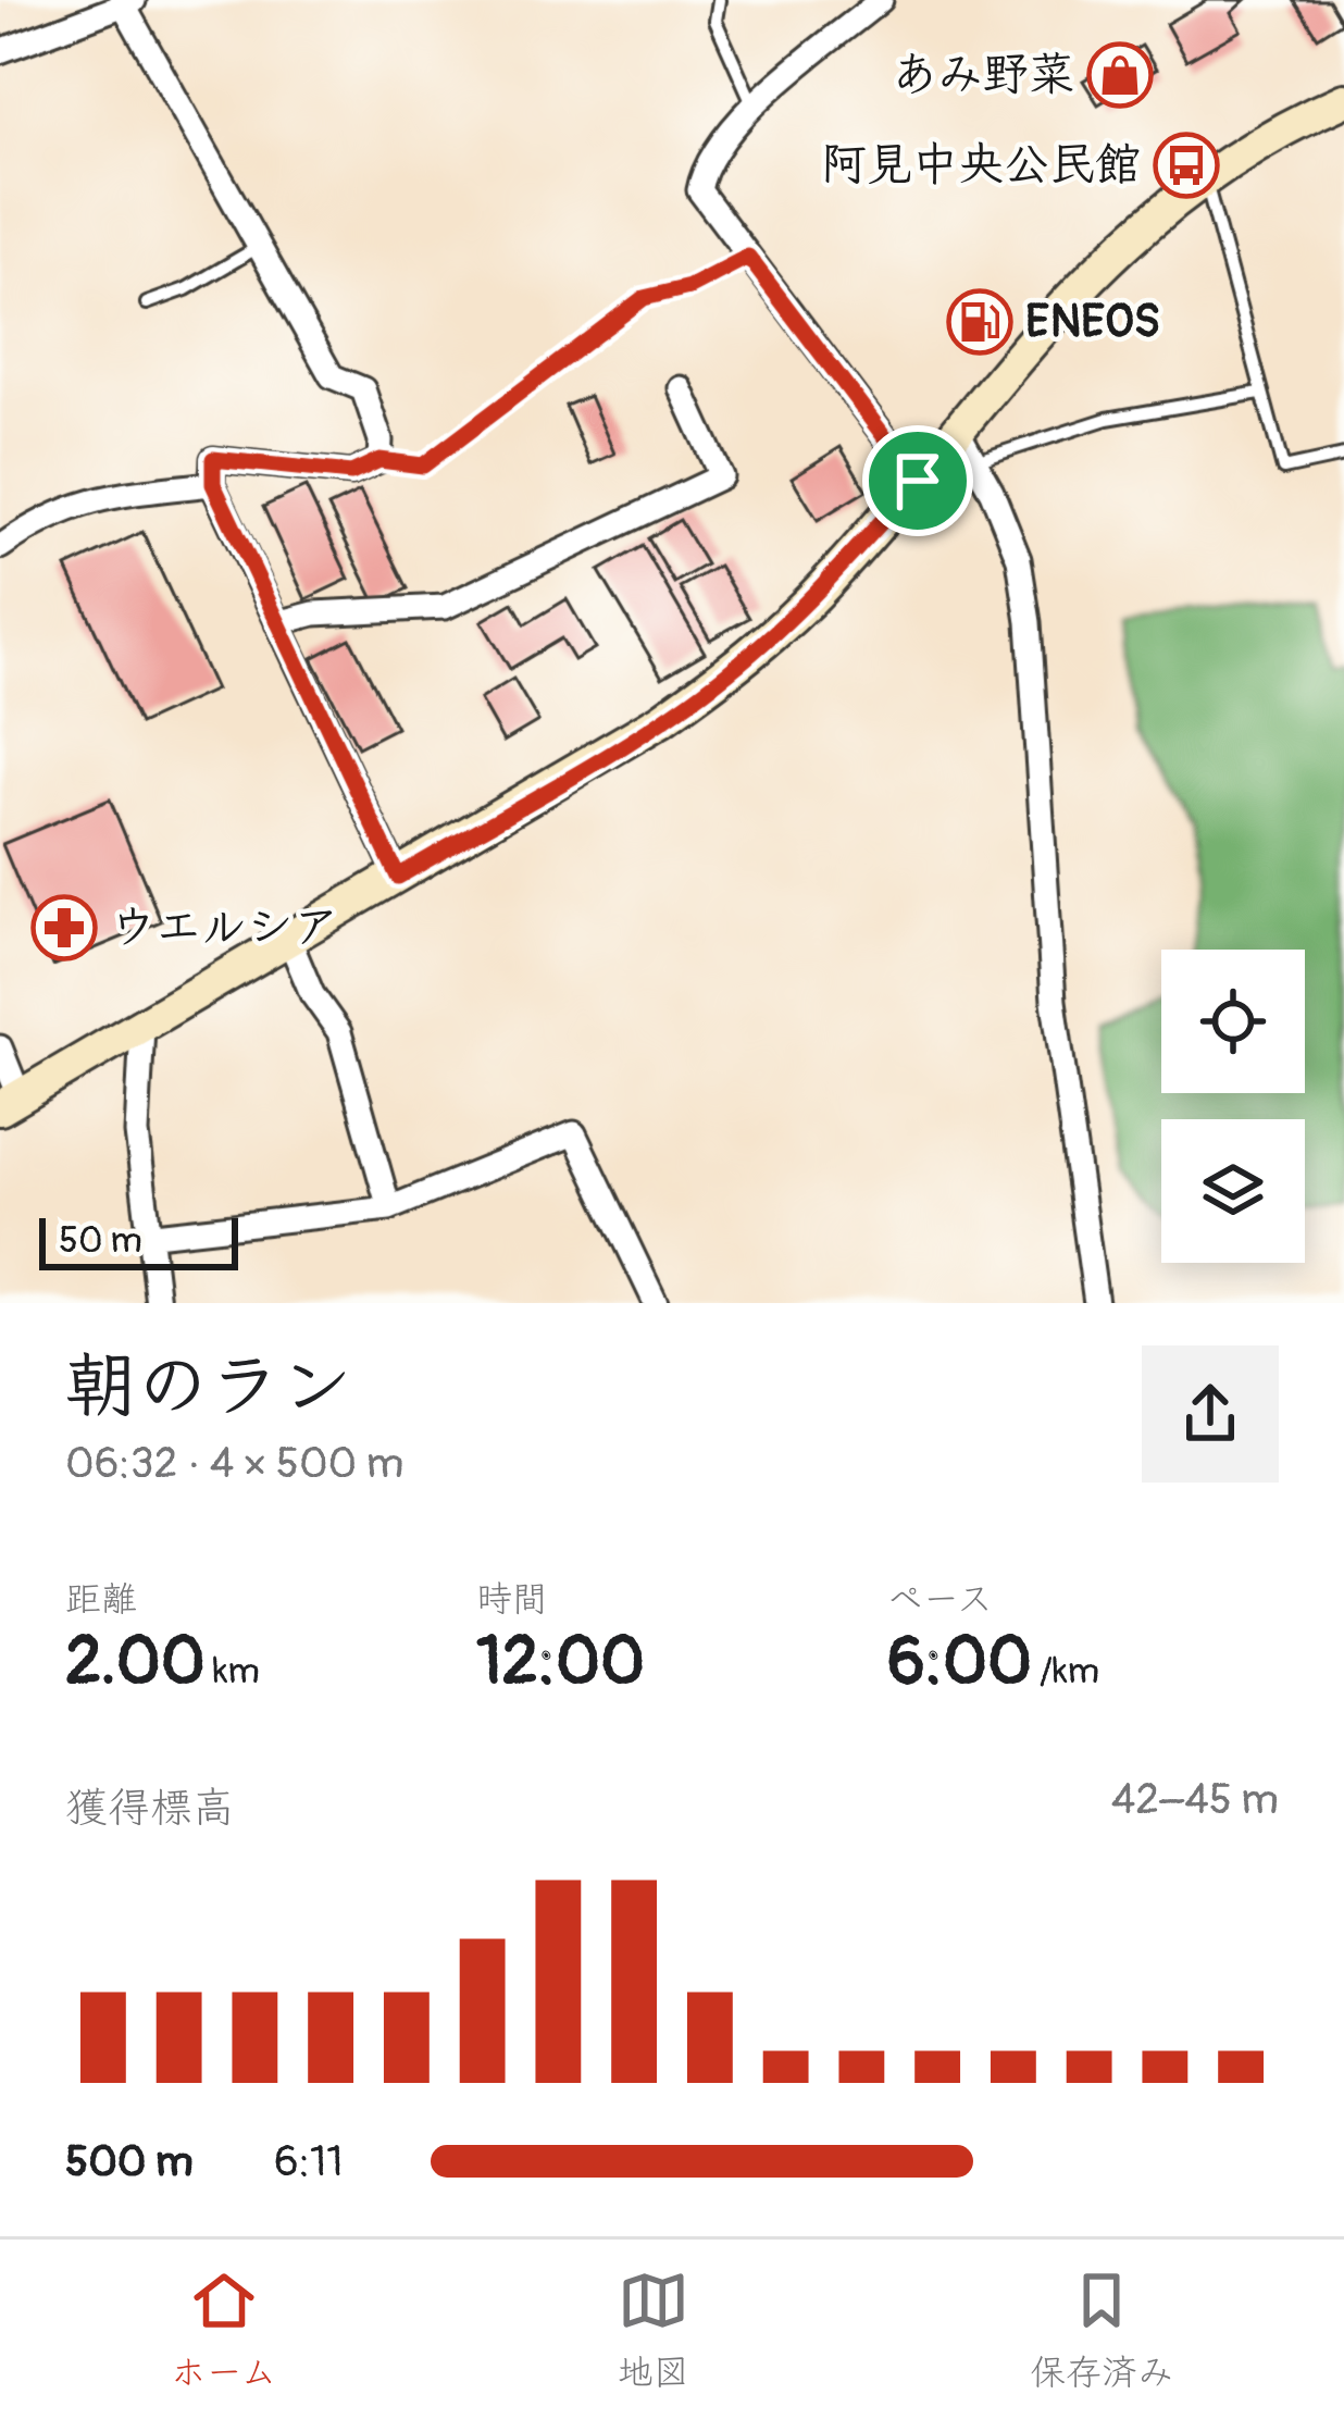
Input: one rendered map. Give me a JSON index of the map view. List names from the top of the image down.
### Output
{
  "places": {
    "shop": ["あみ野菜"],
    "bus stop": ["阿見中央公民館"],
    "fuel station": ["ENEOS"],
    "pharmacy": ["ウエルシア"]
  },
  "scale_bar": "50 m",
  "page": {
    "scale": "50 m",
    "heading": ["朝のラン", "06:32 · 4 × 500 m"],
    "stats": [
      ["距離", "2.00 km"],
      ["時間", "12:00"],
      ["ペース", "6:00 /km"]
    ],
    "chart": ["獲得標高", "42–45 m"],
    "list": [
      {
        "name": "500 m",
        "note": "6:11"
      }
    ],
    "tabs": ["ホーム", "地図", "保存済み"]
  }
}
